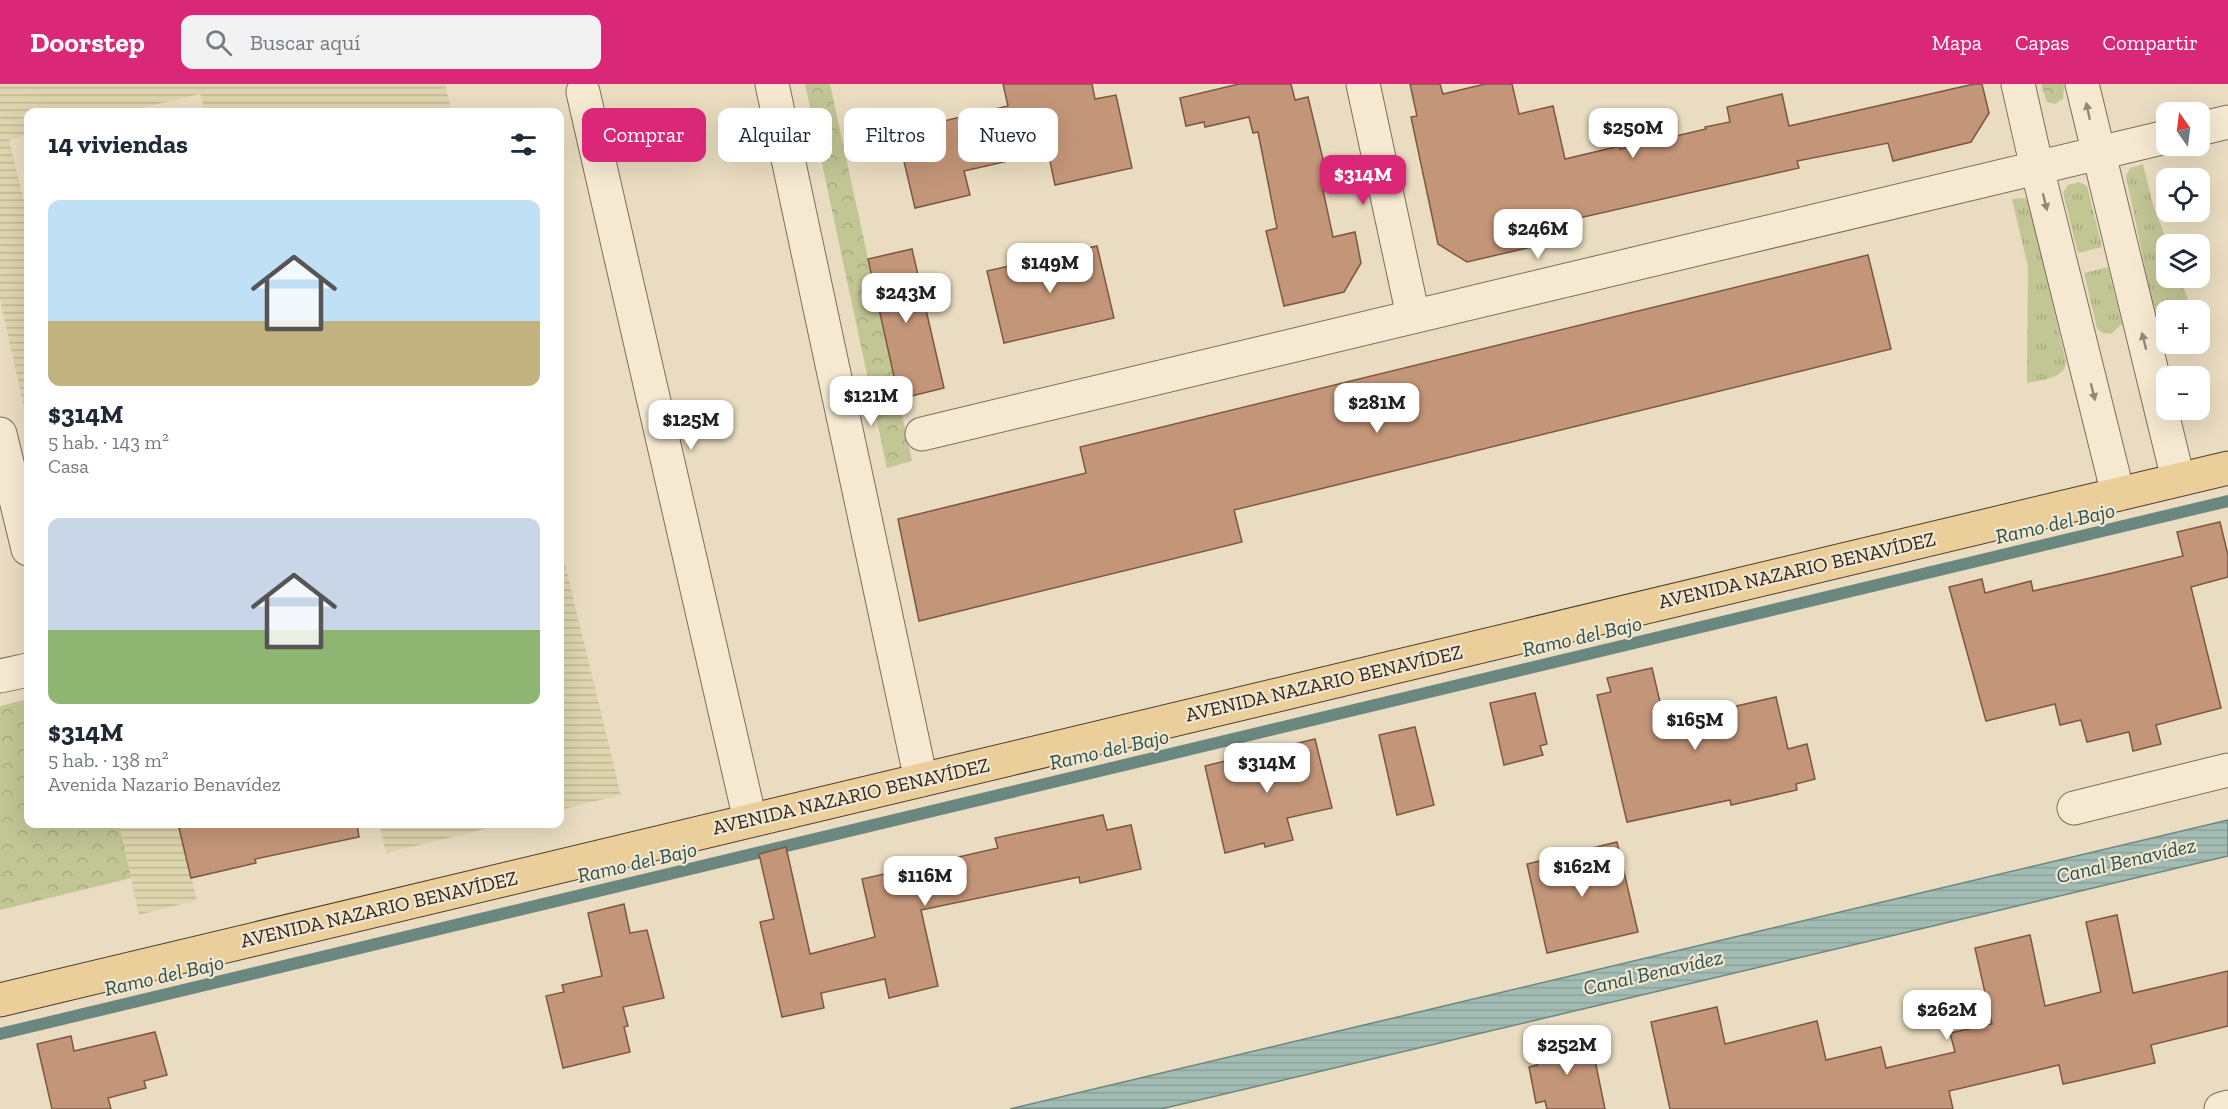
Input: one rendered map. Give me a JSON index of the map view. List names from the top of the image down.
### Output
{
  "streets": {
    "main road": ["AVENIDA NAZARIO BENAVÍDEZ"]
  },
  "water": ["Ramo del Bajo", "Canal Benavídez"],
  "north": "top",
  "page": {
    "header": "Doorstep",
    "search": "Buscar aquí",
    "nav": ["Mapa", "Capas", "Compartir"],
    "map_buttons": ["+", "−"],
    "price": [
      "$250M",
      "$314M",
      "$246M",
      "$149M",
      "$243M",
      "$121M",
      "$281M",
      "$125M",
      "$165M",
      "$314M",
      "$162M",
      "$116M",
      "$262M",
      "$252M"
    ],
    "chip": [
      "Comprar",
      "Alquilar",
      "Filtros",
      "Nuevo"
    ],
    "heading": "14 viviendas",
    "list": [
      {
        "name": "$314M",
        "note": "5 hab. · 143 m² · Casa"
      },
      {
        "name": "$314M",
        "note": "5 hab. · 138 m² · Avenida Nazario Benavídez"
      }
    ]
  }
}
